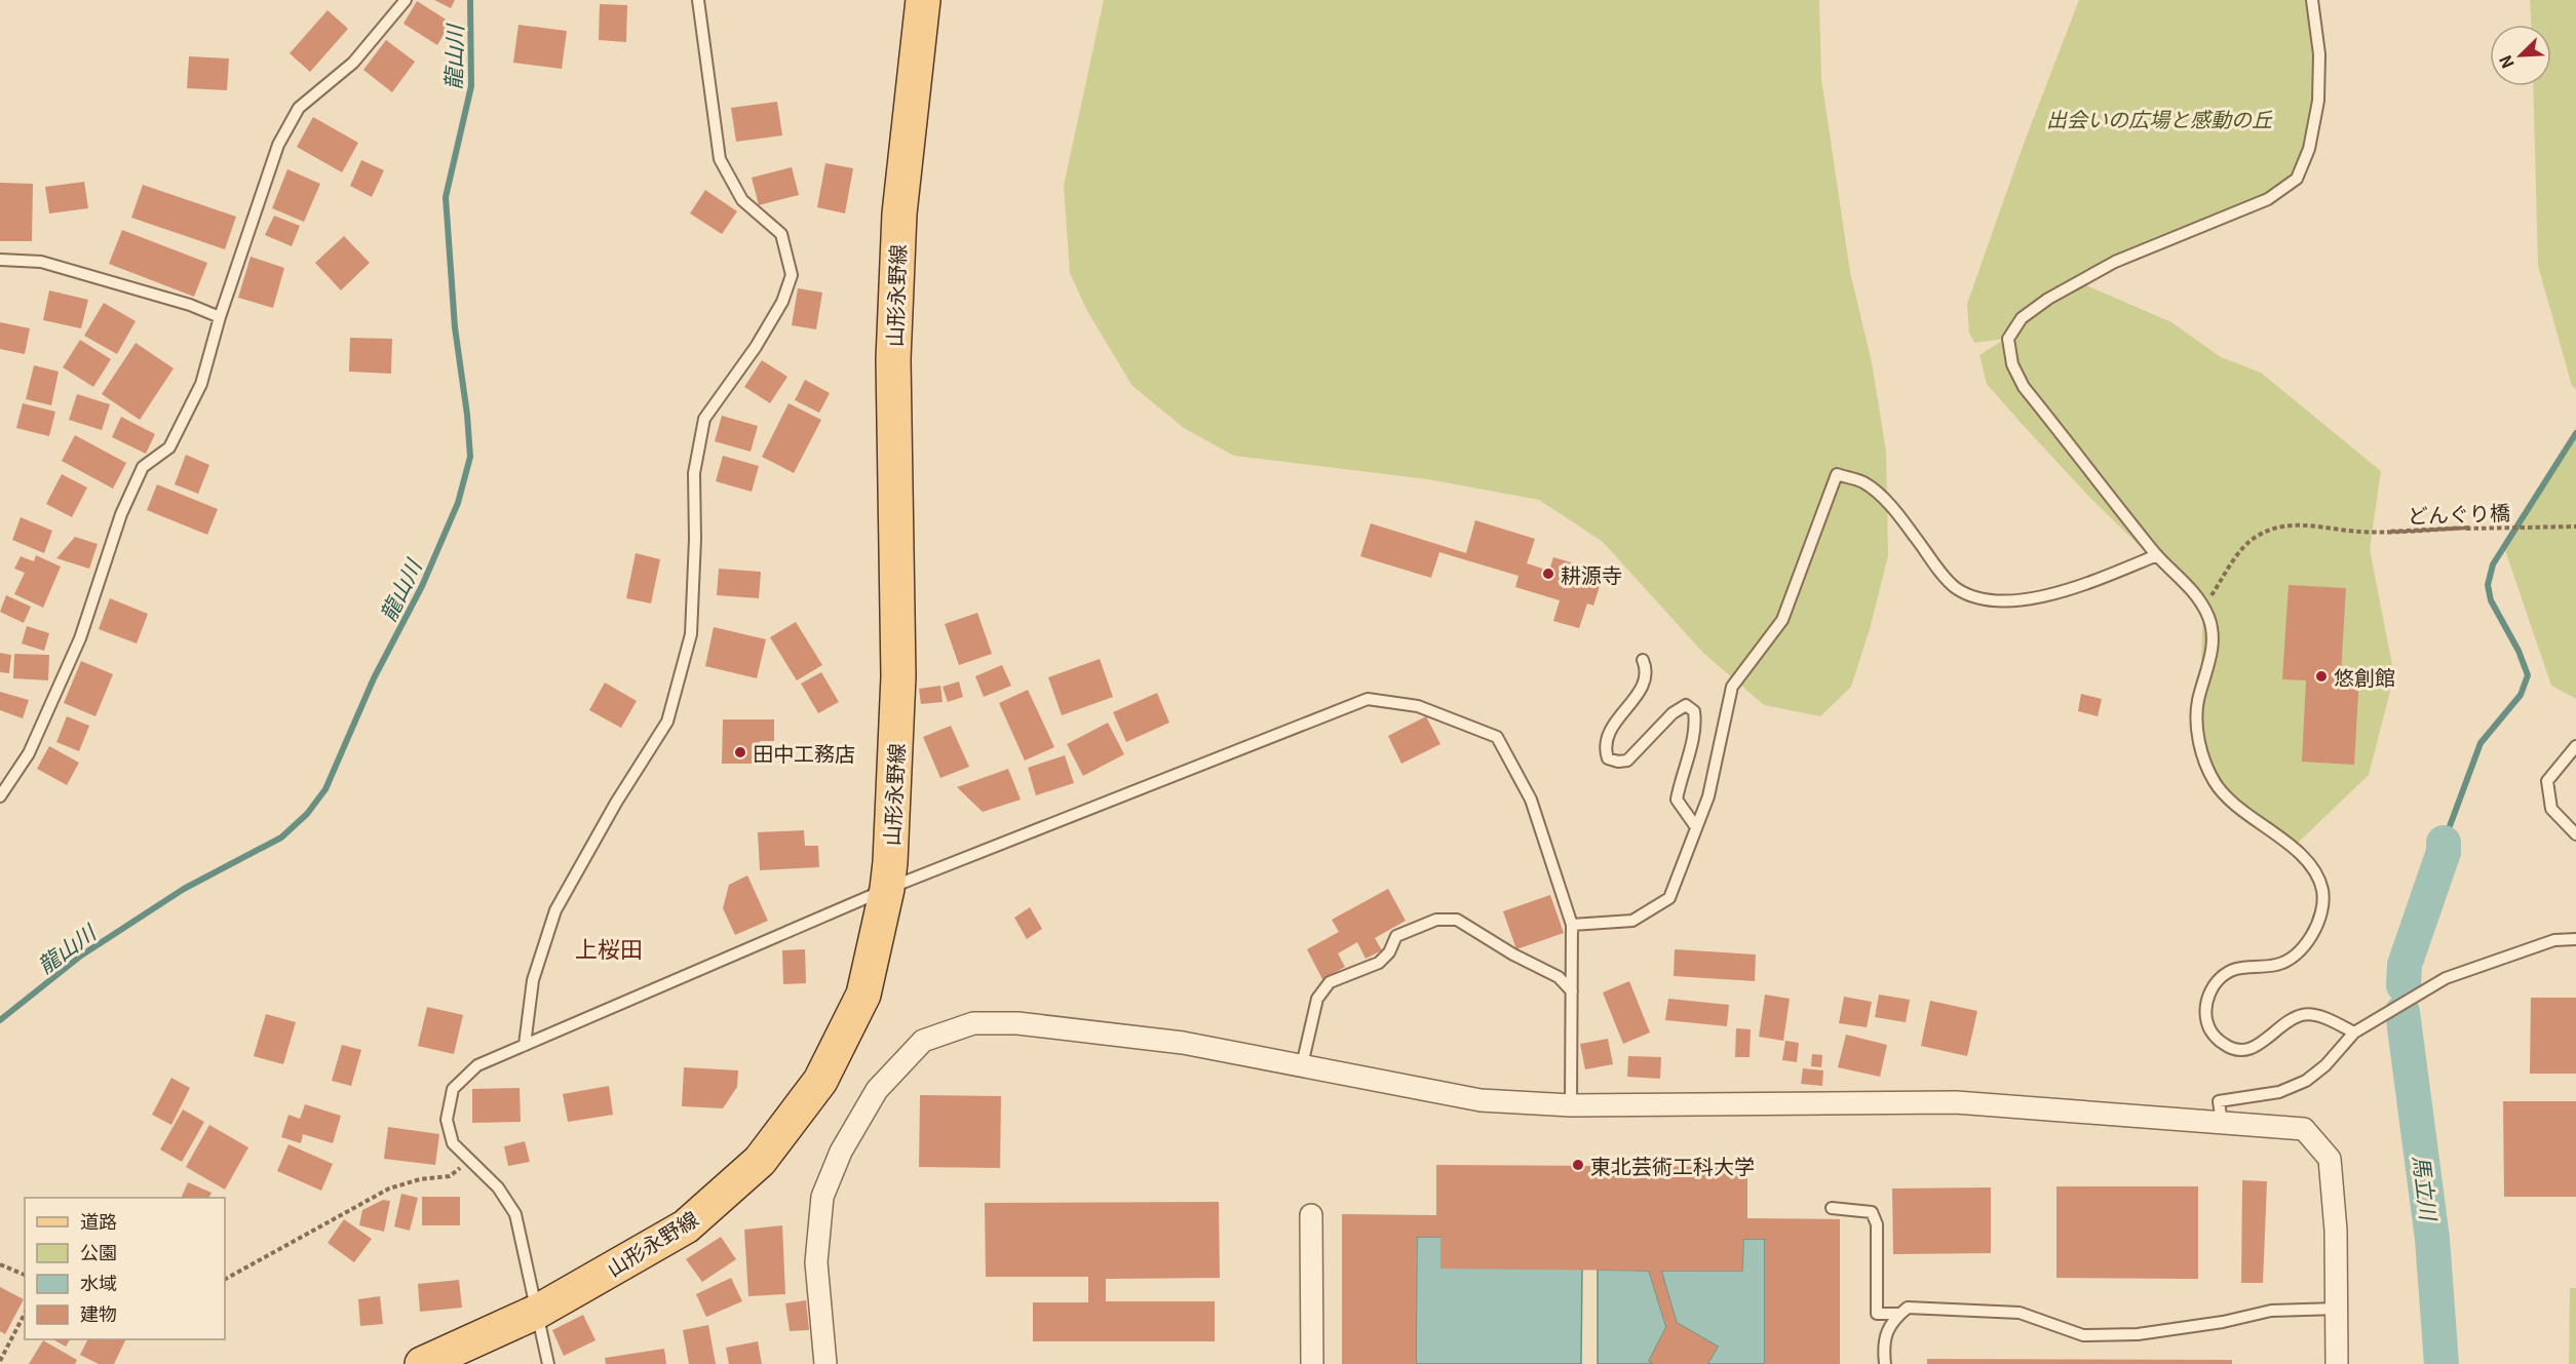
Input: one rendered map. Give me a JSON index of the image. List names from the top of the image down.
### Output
{
  "streets": {
    "main road": ["山形永野線"],
    "path": ["どんぐり橋"]
  },
  "districts": ["上桜田"],
  "water": ["龍山川", "馬立川"],
  "parks": ["出会いの広場と感動の丘"],
  "places": [
    "耕源寺",
    "悠創館",
    "田中工務店",
    "東北芸術工科大学"
  ],
  "legend": [
    "道路",
    "公園",
    "水域",
    "建物"
  ],
  "north": "bottom left"
}
